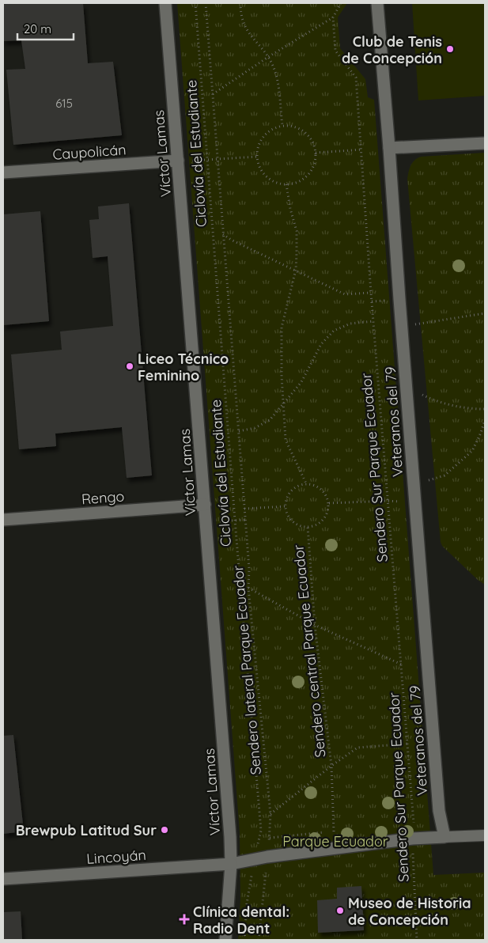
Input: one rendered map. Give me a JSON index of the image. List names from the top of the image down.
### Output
{
  "streets": {
    "street": [
      "Caupolicán",
      "Víctor Lamas",
      "Veteranos del 79",
      "Rengo",
      "Lincoyán"
    ],
    "path": [
      "Ciclovía del Estudiante",
      "Sendero Sur Parque Ecuador",
      "Sendero central Parque Ecuador",
      "Sendero lateral Parque Ecuador"
    ]
  },
  "crossings": [
    ["Caupolicán", "Víctor Lamas"],
    ["Víctor Lamas", "Rengo"],
    ["Víctor Lamas", "Lincoyán"],
    ["Ciclovía del Estudiante", "Lincoyán"],
    ["Veteranos del 79", "Lincoyán"],
    ["Sendero Sur Parque Ecuador", "Lincoyán"],
    ["Sendero central Parque Ecuador", "Sendero lateral Parque Ecuador"],
    ["Sendero lateral Parque Ecuador", "Lincoyán"]
  ],
  "parks": ["Parque Ecuador"],
  "places": {
    "other": [
      "Club de Tenis de Concepción",
      "Liceo Técnico Feminino",
      "Brewpub Latitud Sur",
      "Museo de Historia de Concepción"
    ],
    "health": ["Clínica dental: Radio Dent"]
  },
  "house_numbers": ["615"],
  "scale_bar": "20 m"
}
